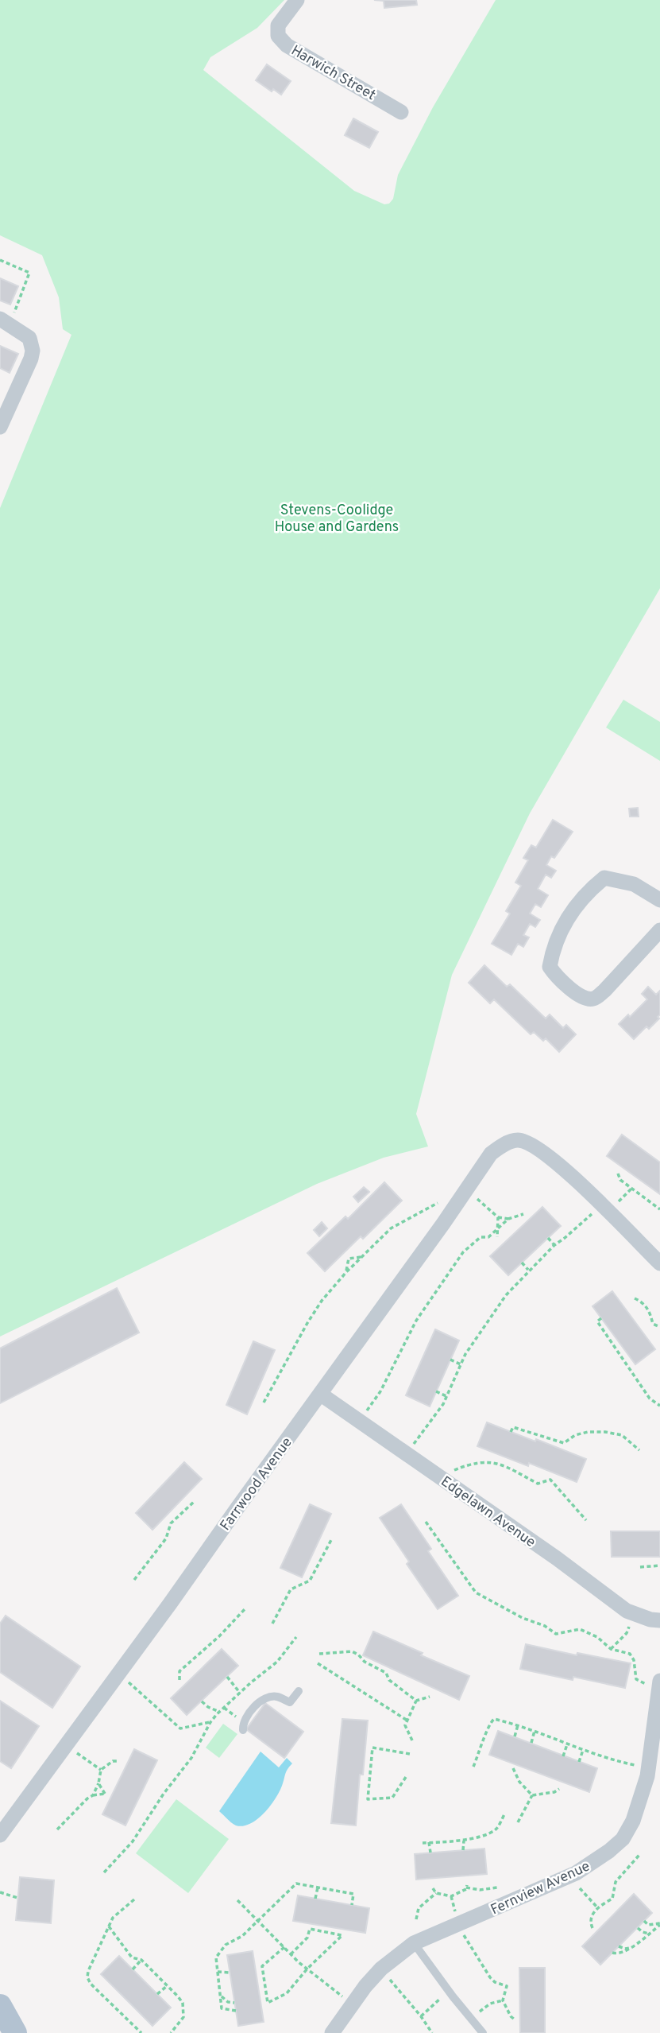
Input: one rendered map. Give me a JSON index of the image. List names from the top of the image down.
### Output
{
  "streets": {
    "street": [
      "Harwich Street",
      "Farrwood Avenue",
      "Edgelawn Avenue",
      "Fernview Avenue"
    ]
  },
  "crossings": [
    ["Farrwood Avenue", "Edgelawn Avenue"]
  ],
  "parks": ["Stevens-Coolidge House and Gardens"]
}
